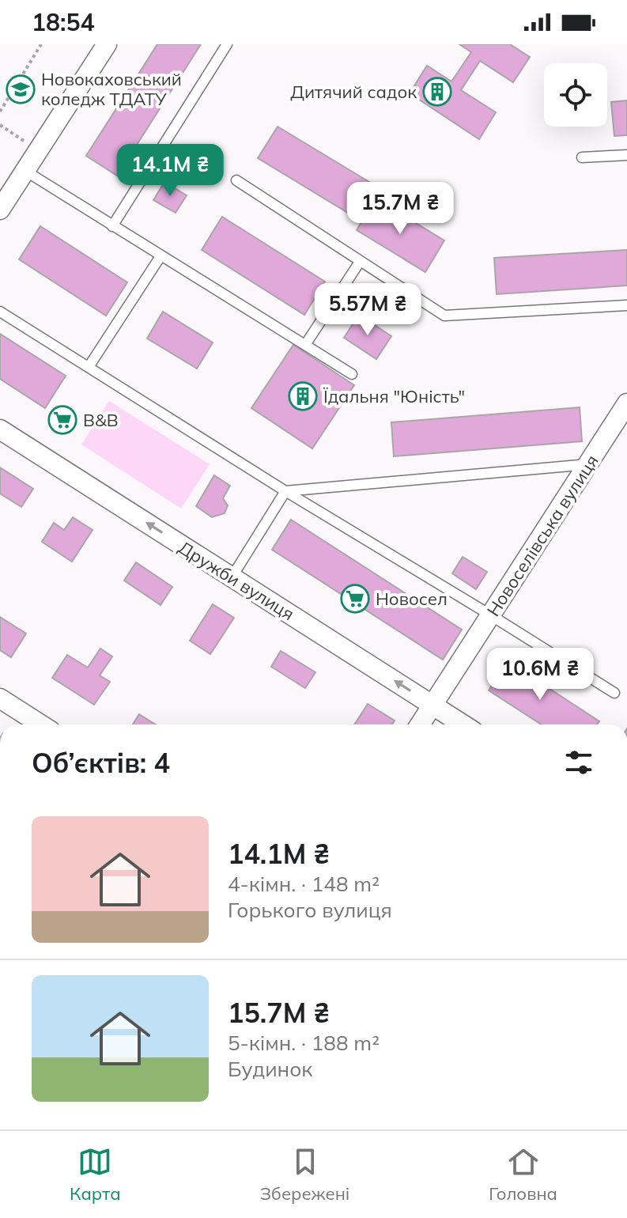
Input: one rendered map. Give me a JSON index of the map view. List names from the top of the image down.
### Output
{
  "streets": {
    "street": ["Новоселівська вулиця", "Дружби вулиця"]
  },
  "crossings": [
    ["Новоселівська вулиця", "Дружби вулиця"]
  ],
  "one_way": ["Дружби вулиця"],
  "places": {
    "school or university": ["Новокаховський коледж ТДАТУ"],
    "building": ["Дитячий садок", "Їдальня \"Юність\""],
    "supermarket": ["В&В", "Новосел"]
  },
  "page": {
    "status": "18:54",
    "price": [
      "14.1M ₴",
      "15.7M ₴",
      "5.57M ₴",
      "10.6M ₴"
    ],
    "heading": "Об’єктів: 4",
    "list": [
      {
        "name": "14.1M ₴",
        "note": "4-кімн. · 148 m² · Горького вулиця"
      },
      {
        "name": "15.7M ₴",
        "note": "5-кімн. · 188 m² · Будинок"
      }
    ],
    "tabs": ["Карта", "Збережені", "Головна"]
  }
}
